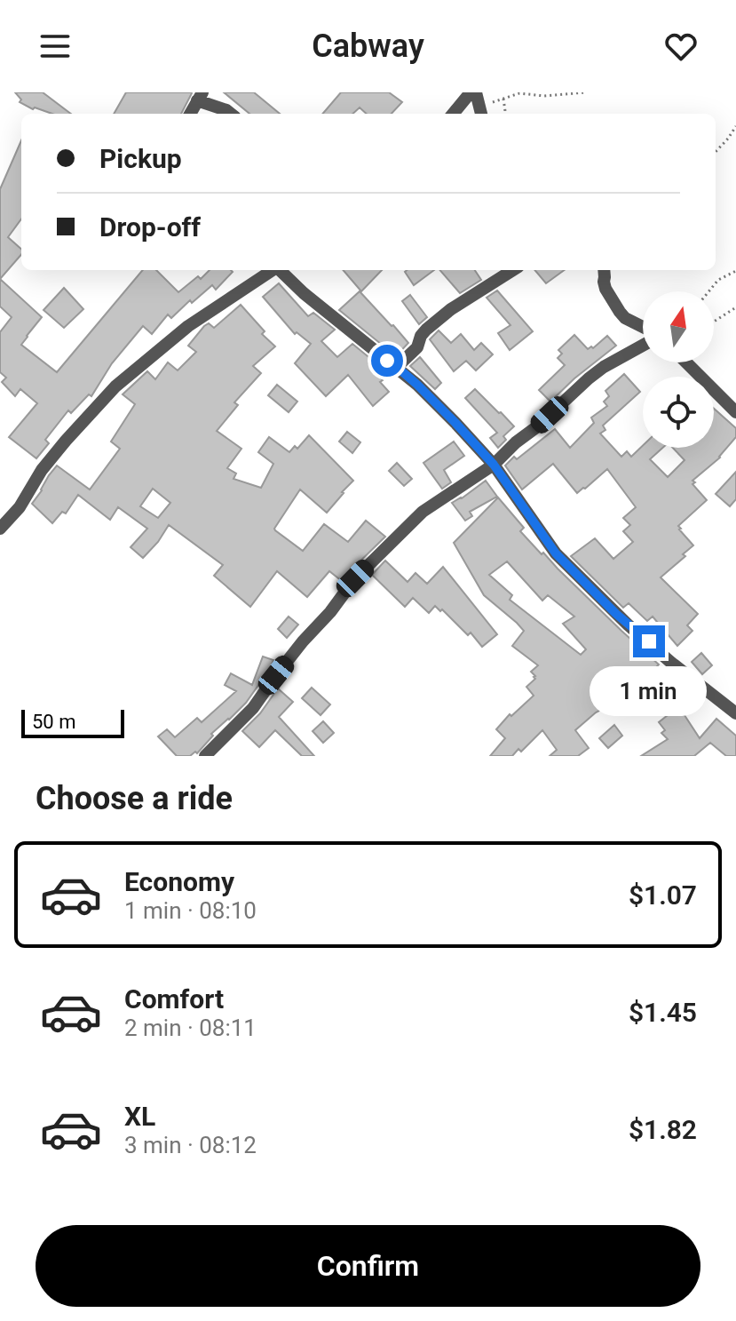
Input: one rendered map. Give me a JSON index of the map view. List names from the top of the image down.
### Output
{
  "scale_bar": "50 m",
  "north": "top",
  "page": {
    "header": "Cabway",
    "banner": ["Pickup", "Drop-off"],
    "bubble": "1 min",
    "scale": "50 m",
    "heading": "Choose a ride",
    "list": [
      {
        "name": "Economy",
        "note": "1 min · 08:10",
        "value": "$1.07"
      },
      {
        "name": "Comfort",
        "note": "2 min · 08:11",
        "value": "$1.45"
      },
      {
        "name": "XL",
        "note": "3 min · 08:12",
        "value": "$1.82"
      }
    ],
    "buttons": "Confirm"
  }
}
